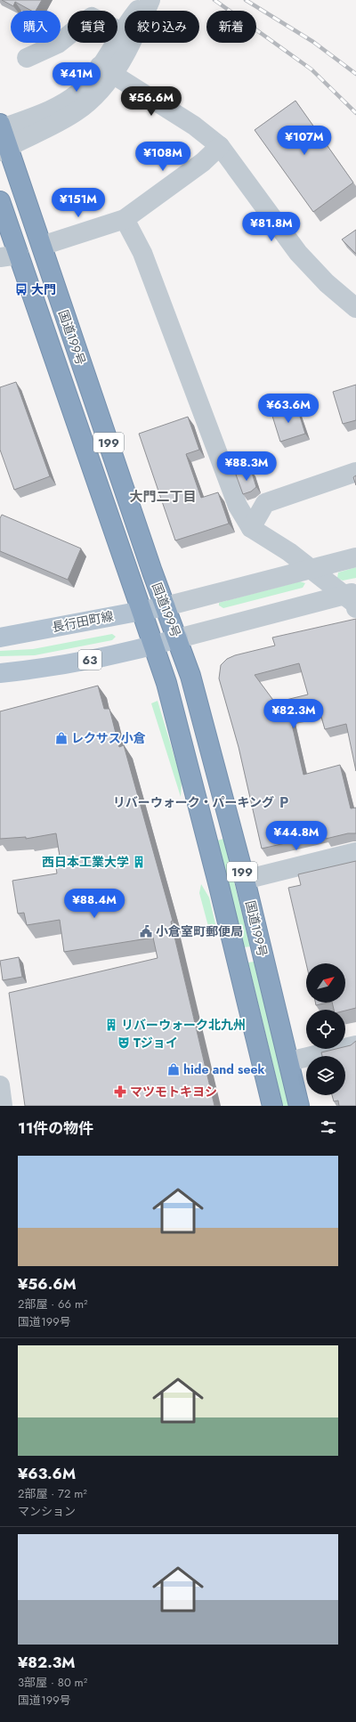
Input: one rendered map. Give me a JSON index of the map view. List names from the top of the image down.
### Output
{
  "streets": {
    "highway": ["国道199号", "199"],
    "main road": ["長行田町線", "63"]
  },
  "crossings": [
    ["国道199号", "長行田町線"],
    ["国道199号", "63"]
  ],
  "districts": ["大門二丁目"],
  "places": {
    "bus stop": ["大門"],
    "shop": ["レクサス小倉", "hide and seek"],
    "parking": ["リバーウォーク・パーキング"],
    "building": ["西日本工業大学", "リバーウォーク北九州"],
    "public building": ["小倉室町郵便局"],
    "theatre": ["Tジョイ"],
    "pharmacy": ["マツモトキヨシ"]
  },
  "north": "top right",
  "page": {
    "chip": [
      "購入",
      "賃貸",
      "絞り込み",
      "新着"
    ],
    "price": [
      "¥41M",
      "¥56.6M",
      "¥107M",
      "¥108M",
      "¥151M",
      "¥81.8M",
      "¥63.6M",
      "¥88.3M",
      "¥82.3M",
      "¥44.8M",
      "¥88.4M"
    ],
    "heading": "11件の物件",
    "list": [
      {
        "name": "¥56.6M",
        "note": "2部屋 · 66 m² · 国道199号"
      },
      {
        "name": "¥63.6M",
        "note": "2部屋 · 72 m² · マンション"
      },
      {
        "name": "¥82.3M",
        "note": "3部屋 · 80 m² · 国道199号"
      }
    ]
  }
}
